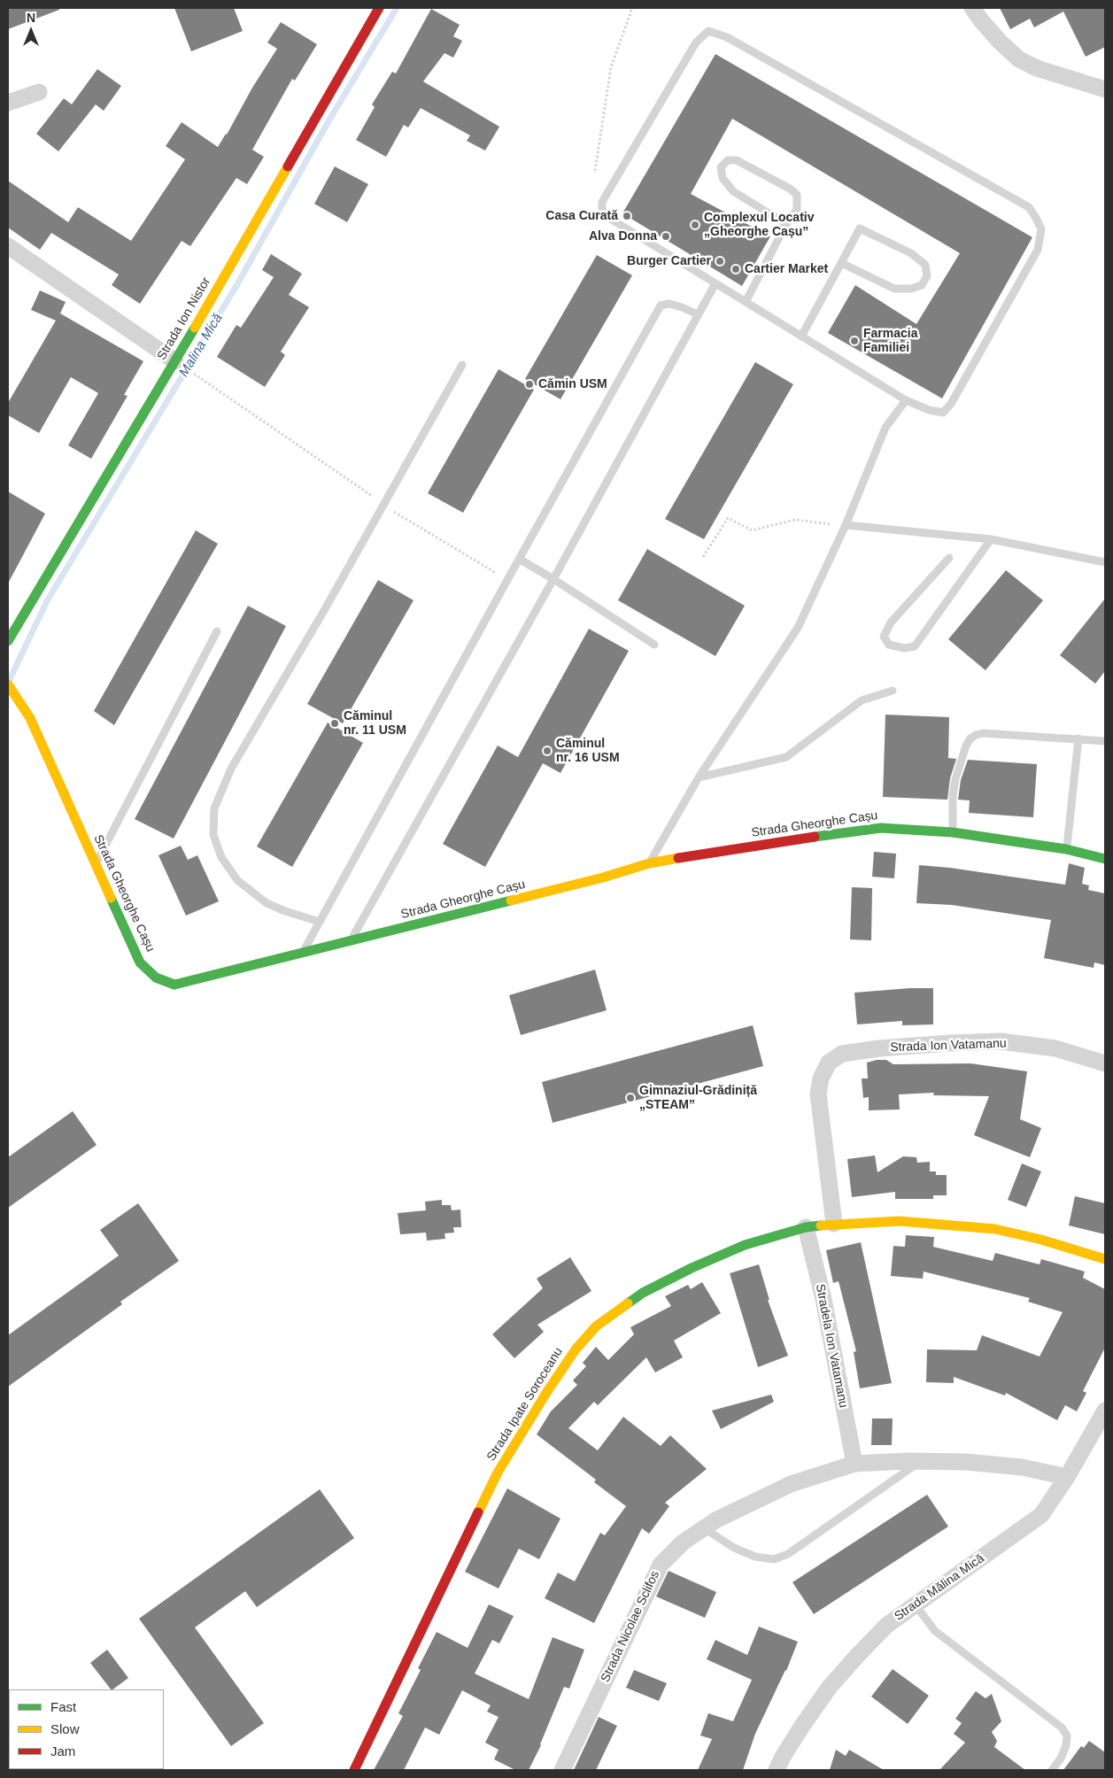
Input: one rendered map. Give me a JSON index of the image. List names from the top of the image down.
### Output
{
  "streets": {
    "street": [
      "Strada Ion Nistor",
      "Strada Gheorghe Cașu",
      "Strada Ion Vatamanu",
      "Stradela Ion Vatamanu",
      "Strada Ipate Soroceanu",
      "Strada Mălina Mică",
      "Strada Nicolae Sclifos"
    ]
  },
  "crossings": [
    ["Strada Ion Vatamanu", "Strada Ipate Soroceanu"],
    ["Stradela Ion Vatamanu", "Strada Ipate Soroceanu"],
    ["Stradela Ion Vatamanu", "Strada Nicolae Sclifos"],
    ["Strada Mălina Mică", "Strada Nicolae Sclifos"]
  ],
  "water": ["Malina Mică"],
  "places": [
    "Casa Curată",
    "Complexul Locativ „Gheorghe Cașu”",
    "Alva Donna",
    "Burger Cartier",
    "Cartier Market",
    "Farmacia Familiei",
    "Cămin USM",
    "Căminul nr. 11 USM",
    "Căminul nr. 16 USM",
    "Gimnaziul-Grădiniță „STEAM”"
  ],
  "legend": ["Fast", "Slow", "Jam"],
  "north": "top"
}
